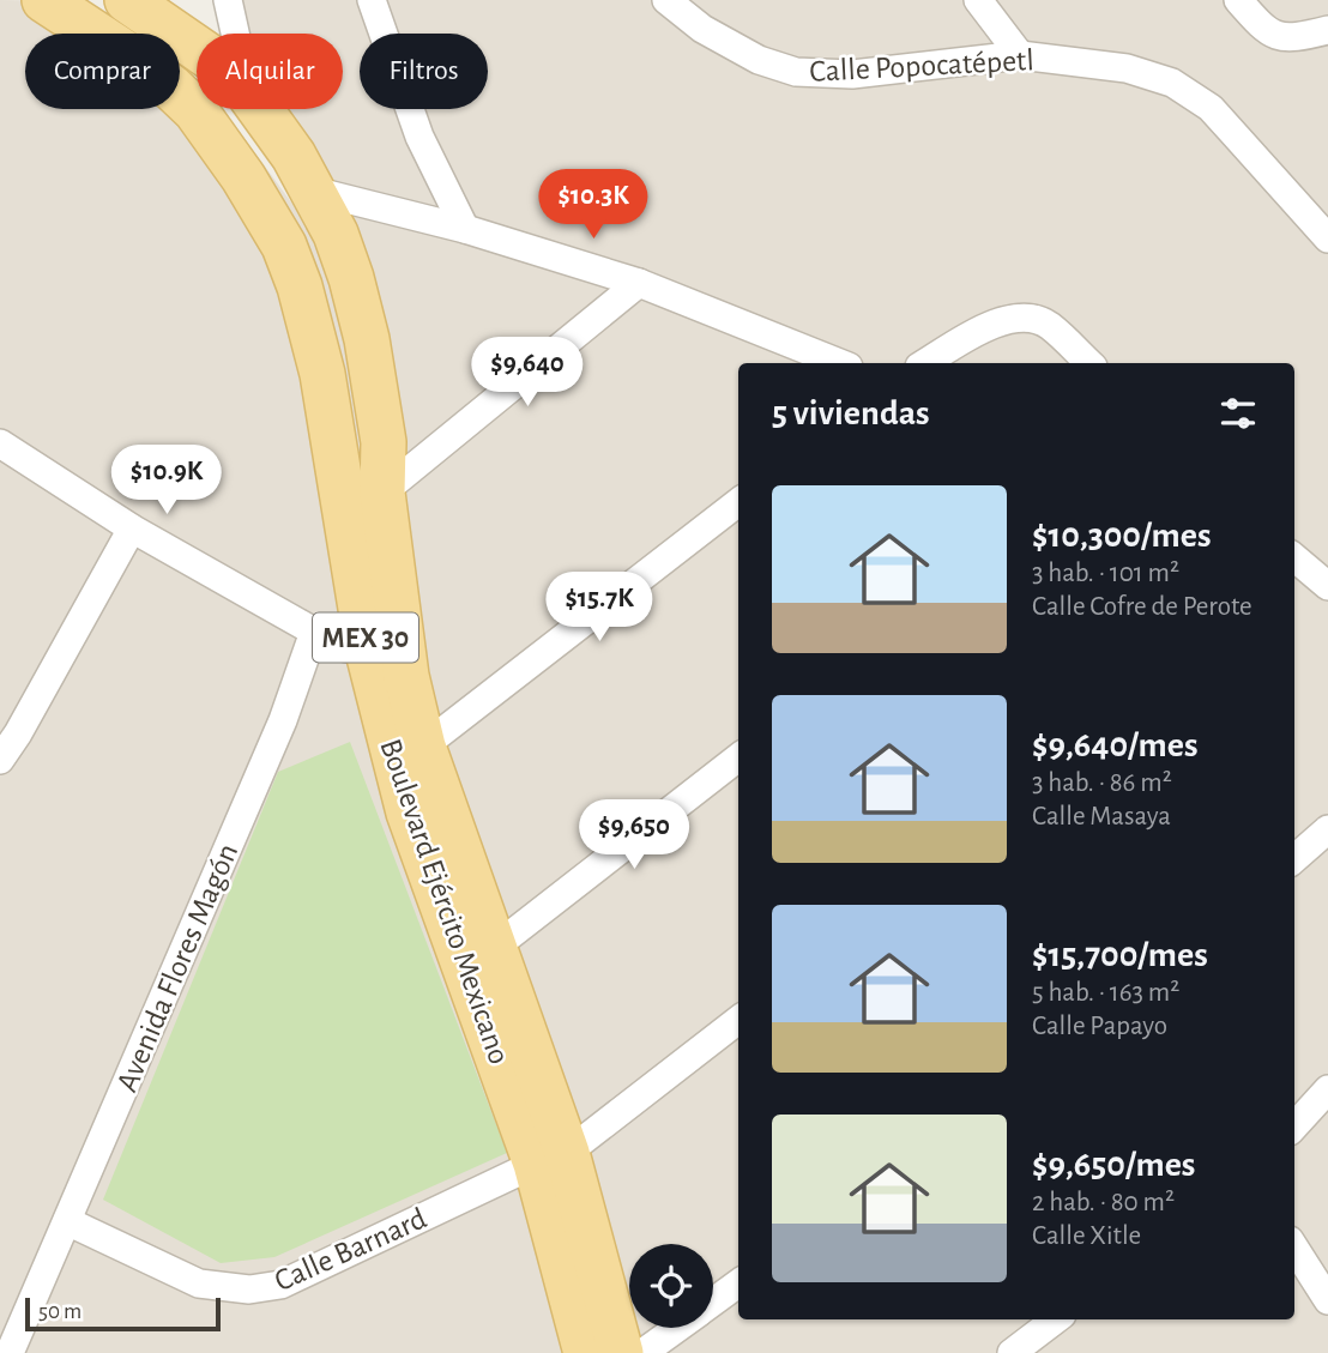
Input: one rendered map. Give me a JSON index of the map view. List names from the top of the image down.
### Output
{
  "streets": {
    "main road": ["MEX 30", "Boulevard Ejército Mexicano"],
    "street": ["Calle Popocatépetl", "Avenida Flores Magón", "Calle Barnard"]
  },
  "crossings": [
    ["Boulevard Ejército Mexicano", "Calle Barnard"],
    ["Avenida Flores Magón", "Calle Barnard"]
  ],
  "scale_bar": "50 m",
  "page": {
    "chip": ["Comprar", "Alquilar", "Filtros"],
    "price": [
      "$10.3K",
      "$9,640",
      "$10.9K",
      "$15.7K",
      "$9,650"
    ],
    "heading": "5 viviendas",
    "list": [
      {
        "name": "$10,300/mes",
        "note": "3 hab. · 101 m² · Calle Cofre de Perote"
      },
      {
        "name": "$9,640/mes",
        "note": "3 hab. · 86 m² · Calle Masaya"
      },
      {
        "name": "$15,700/mes",
        "note": "5 hab. · 163 m² · Calle Papayo"
      },
      {
        "name": "$9,650/mes",
        "note": "2 hab. · 80 m² · Calle Xitle"
      }
    ],
    "scale": "50 m"
  }
}
